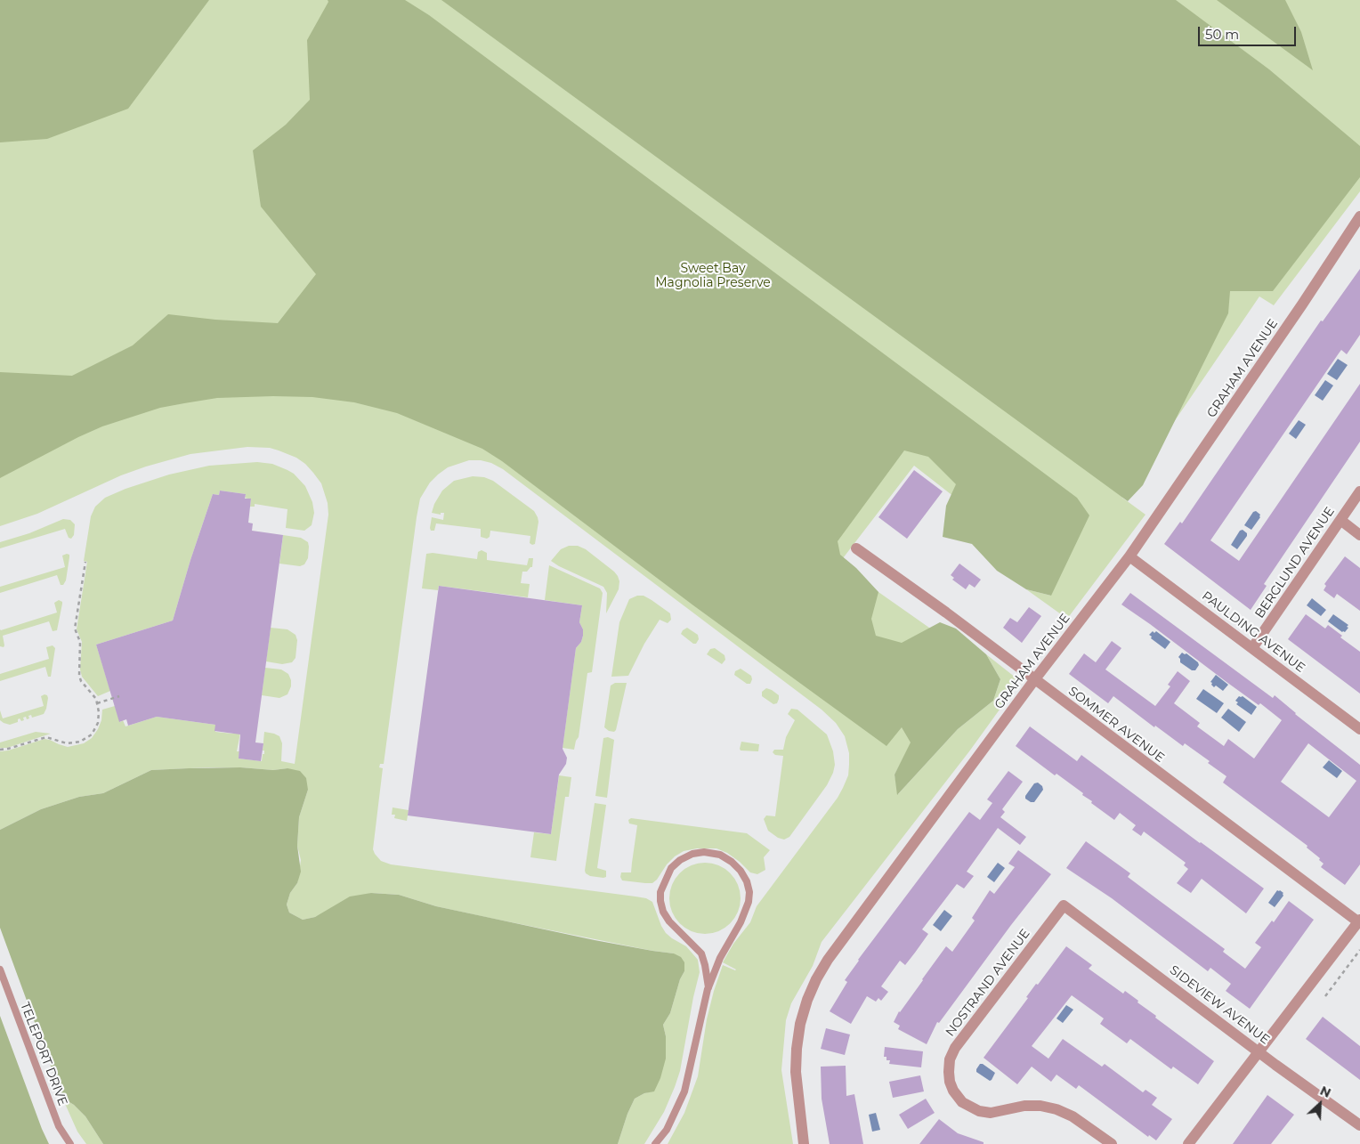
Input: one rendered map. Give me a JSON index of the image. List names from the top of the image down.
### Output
{
  "streets": {
    "street": [
      "GRAHAM AVENUE",
      "BERGLUND AVENUE",
      "PAULDING AVENUE",
      "SOMMER AVENUE",
      "NOSTRAND AVENUE",
      "SIDEVIEW AVENUE"
    ],
    "lane": ["TELEPORT DRIVE"]
  },
  "crossings": [
    ["GRAHAM AVENUE", "PAULDING AVENUE"],
    ["GRAHAM AVENUE", "SOMMER AVENUE"],
    ["BERGLUND AVENUE", "PAULDING AVENUE"],
    ["NOSTRAND AVENUE", "SIDEVIEW AVENUE"]
  ],
  "parks": ["Sweet Bay Magnolia Preserve"],
  "scale_bar": "50 m",
  "north": "top right"
}
